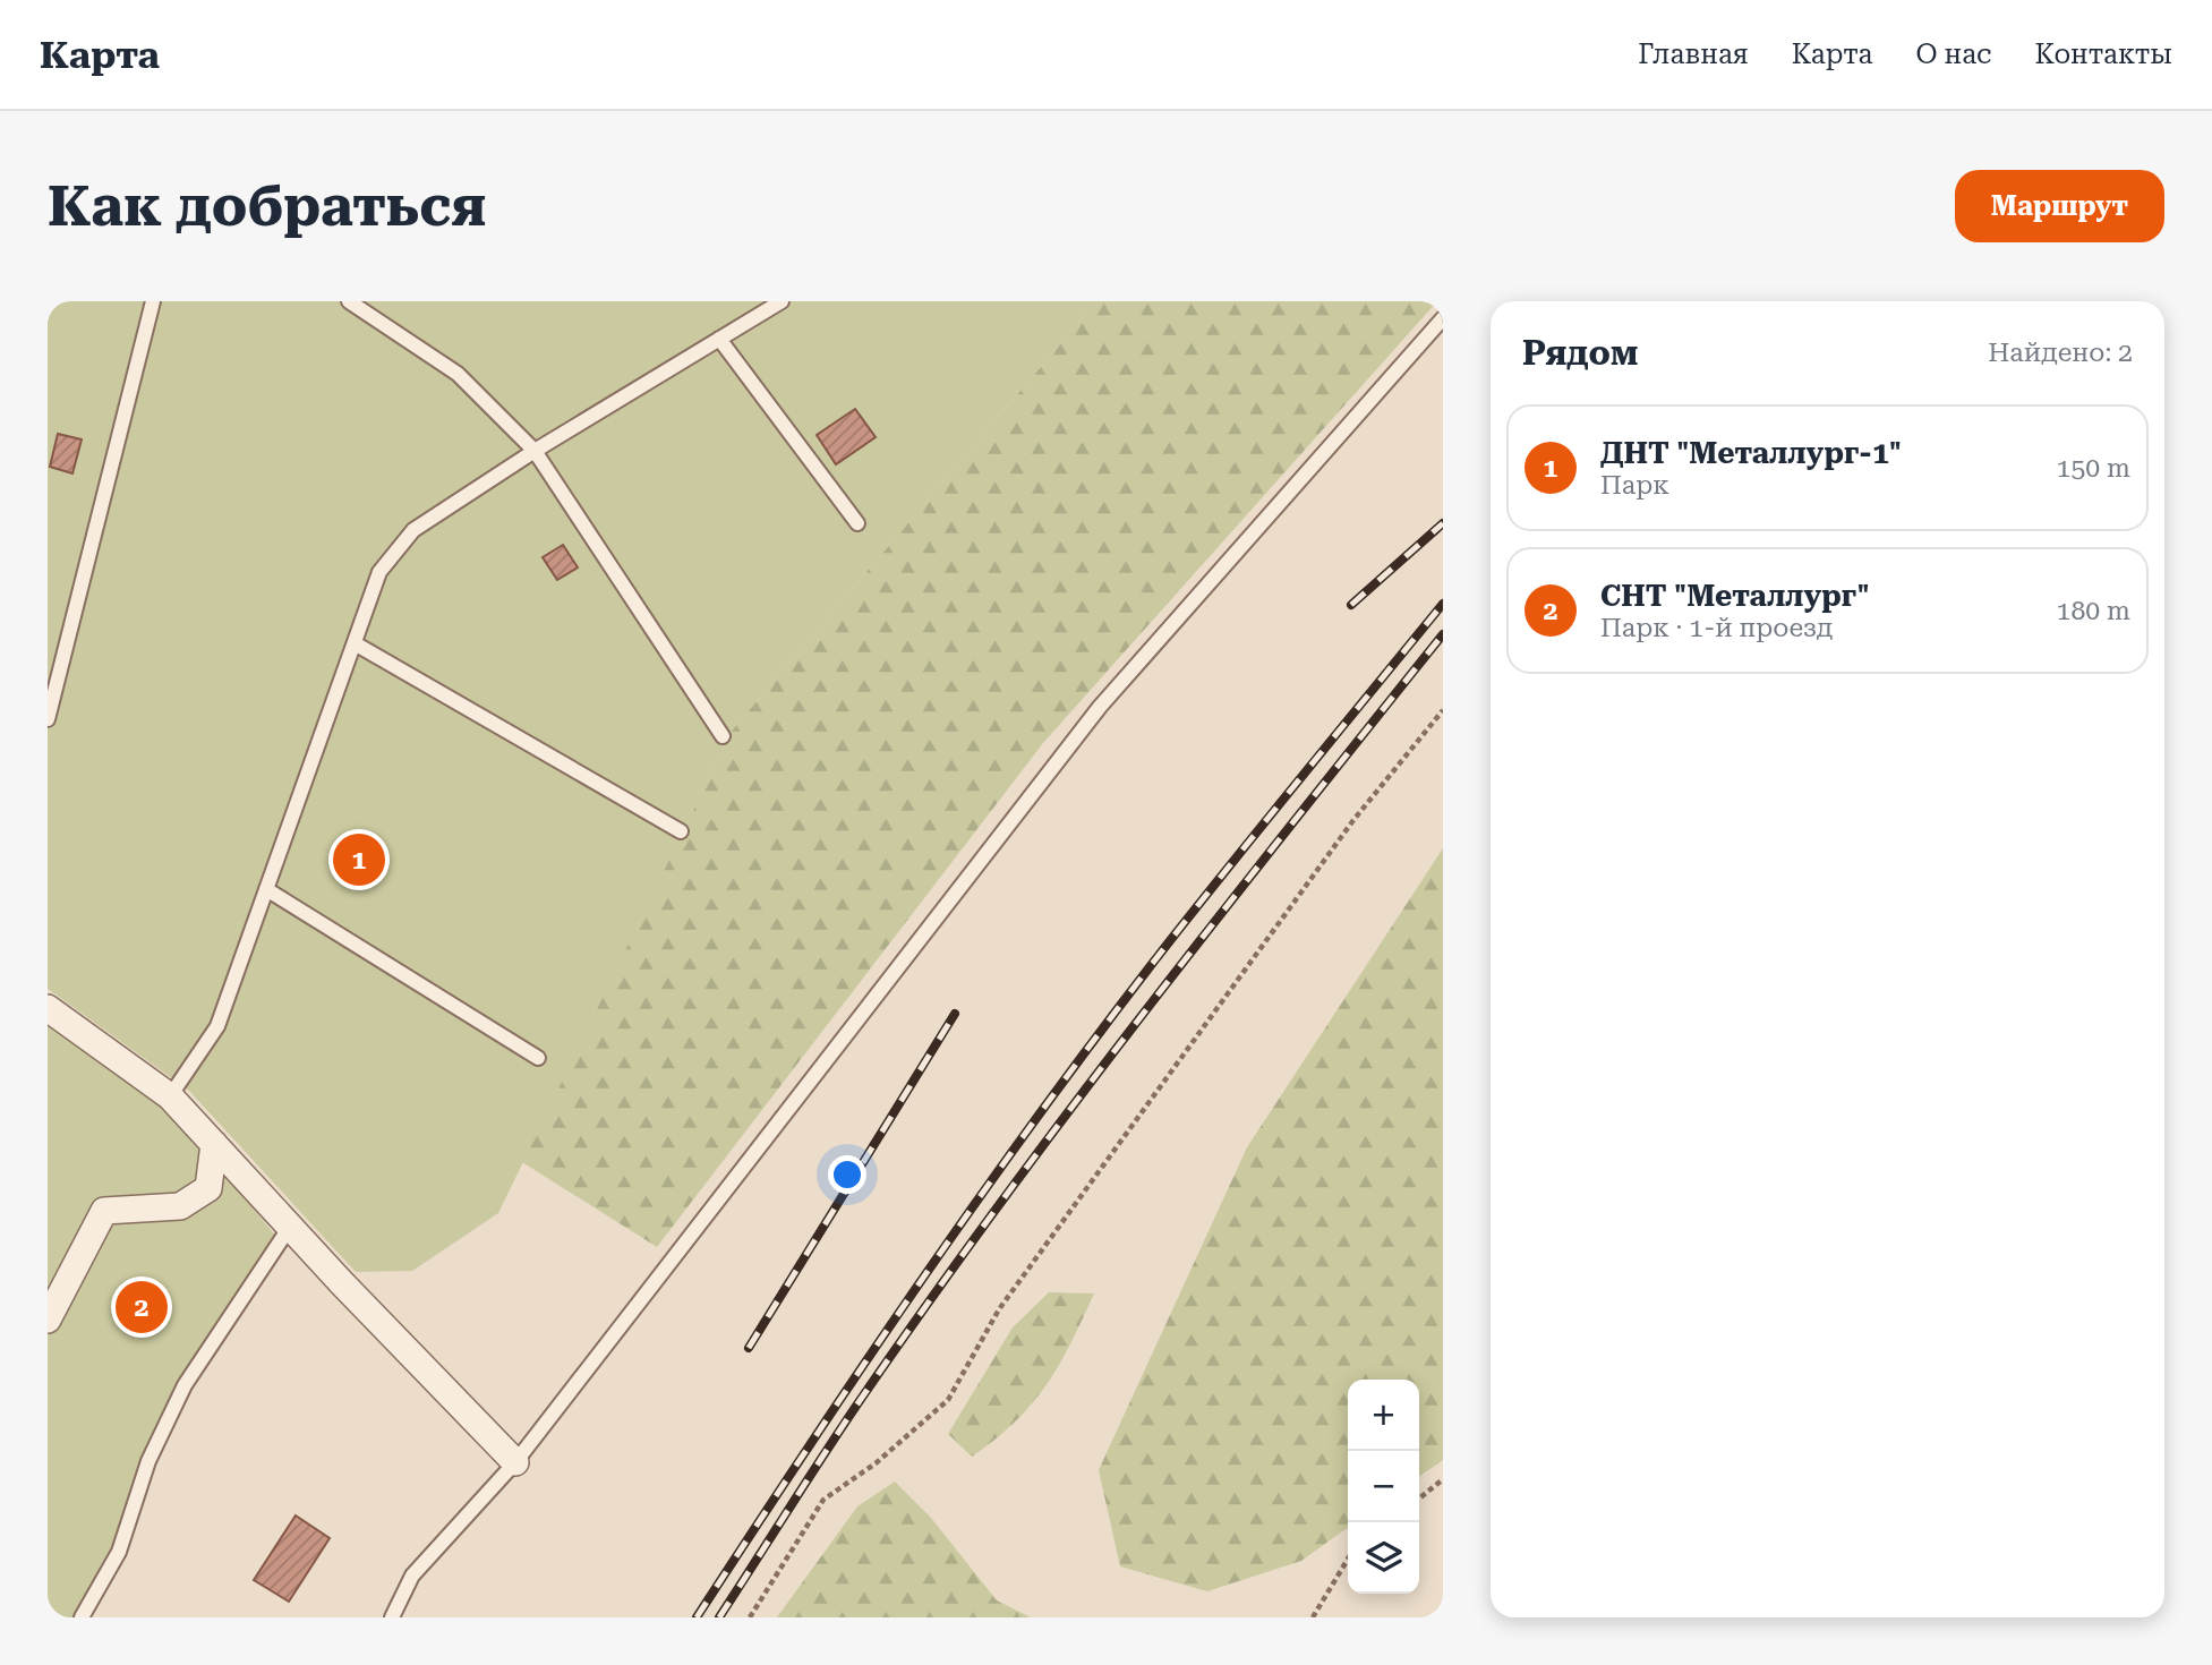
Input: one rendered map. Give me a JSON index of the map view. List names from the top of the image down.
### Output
{
  "page": {
    "header": "Карта",
    "nav": [
      "Главная",
      "Карта",
      "О нас",
      "Контакты"
    ],
    "buttons": "Маршрут",
    "title": "Как добраться",
    "heading": ["Рядом", "Найдено: 2"],
    "list": [
      {
        "mark": "1",
        "name": "ДНТ \"Металлург-1\"",
        "note": "Парк",
        "value": "150 m"
      },
      {
        "mark": "2",
        "name": "СНТ \"Металлург\"",
        "note": "Парк · 1-й проезд",
        "value": "180 m"
      }
    ],
    "pins": ["1", "2"],
    "map_buttons": ["+", "−"]
  }
}
